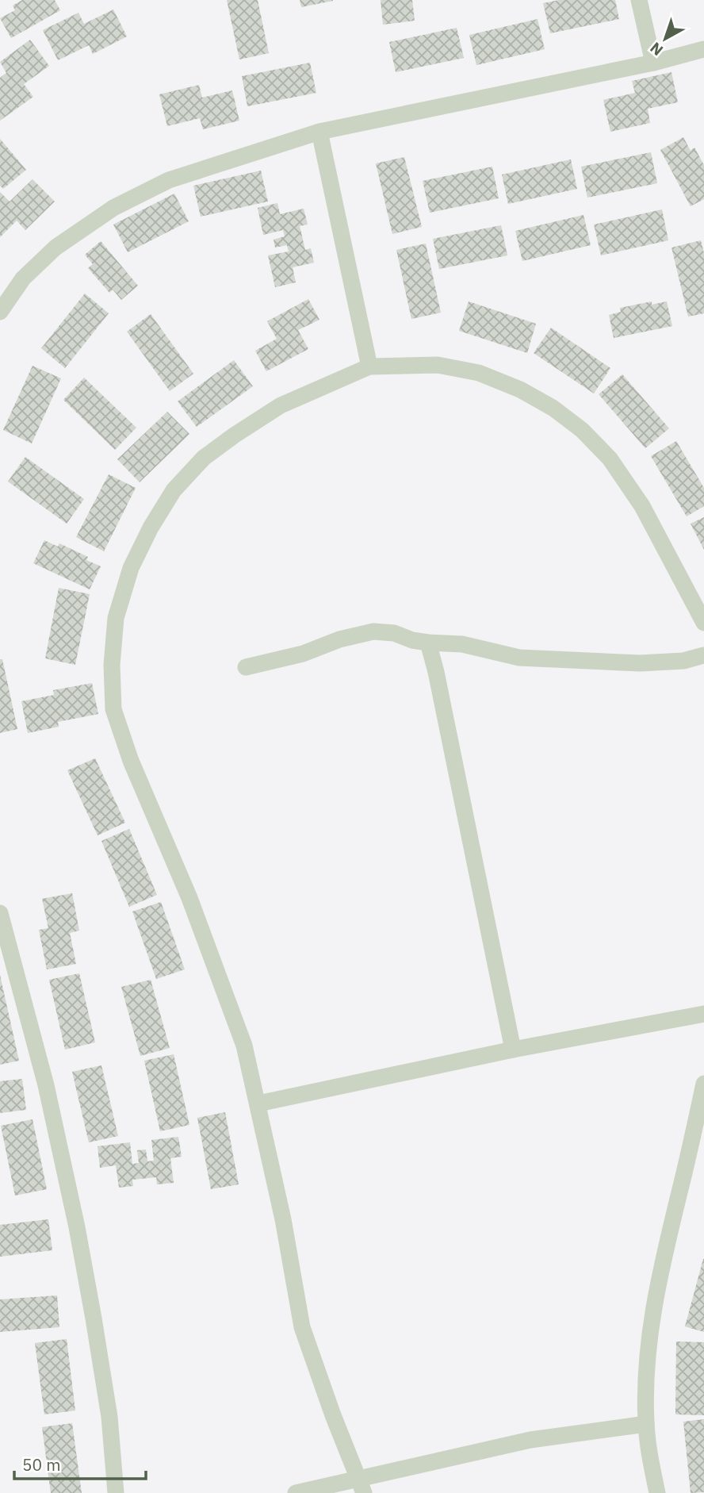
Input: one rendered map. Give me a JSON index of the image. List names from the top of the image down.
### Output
{
  "scale_bar": "50 m",
  "north": "bottom left"
}
